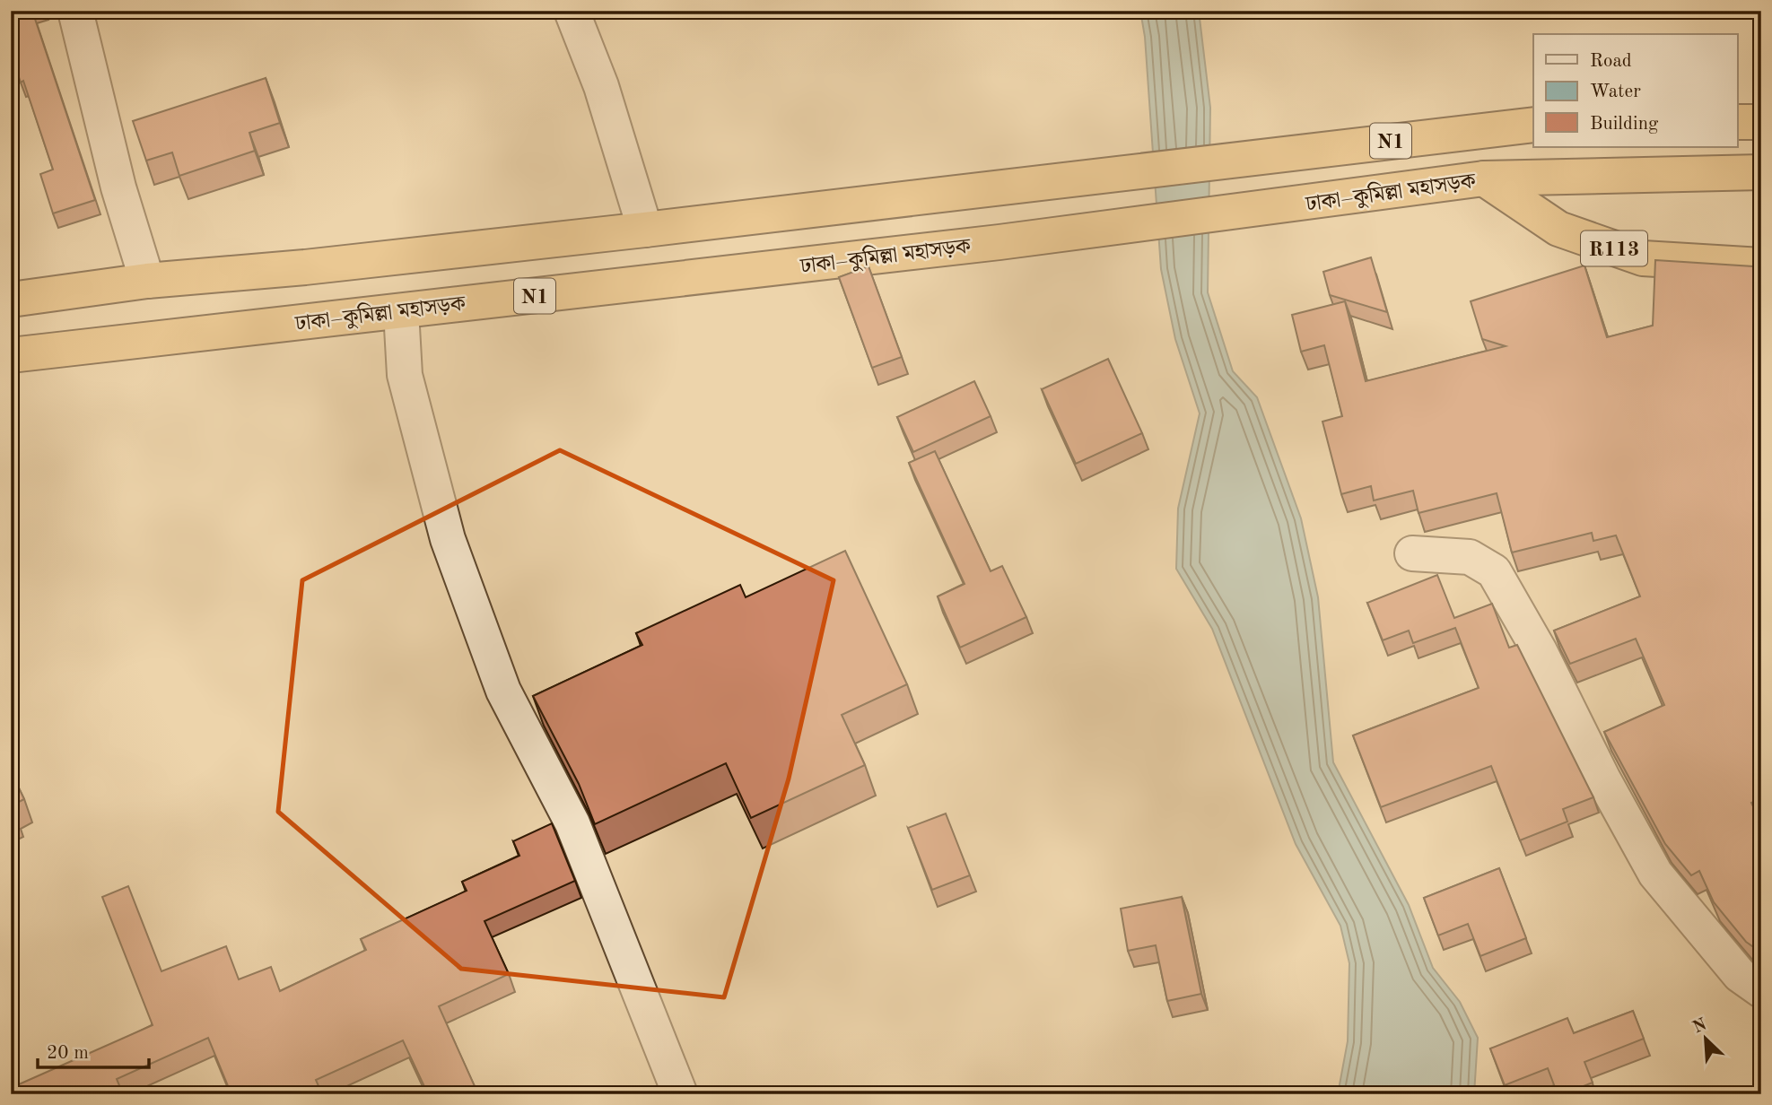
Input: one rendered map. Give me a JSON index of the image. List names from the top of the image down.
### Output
{
  "streets": {
    "highway": ["N1", "ঢাকা–কুমিল্লা মহাসড়ক", "R113"]
  },
  "crossings": [
    ["ঢাকা–কুমিল্লা মহাসড়ক", "R113"]
  ],
  "legend": ["Road", "Water", "Building"],
  "scale_bar": "20 m",
  "north": "top left"
}
